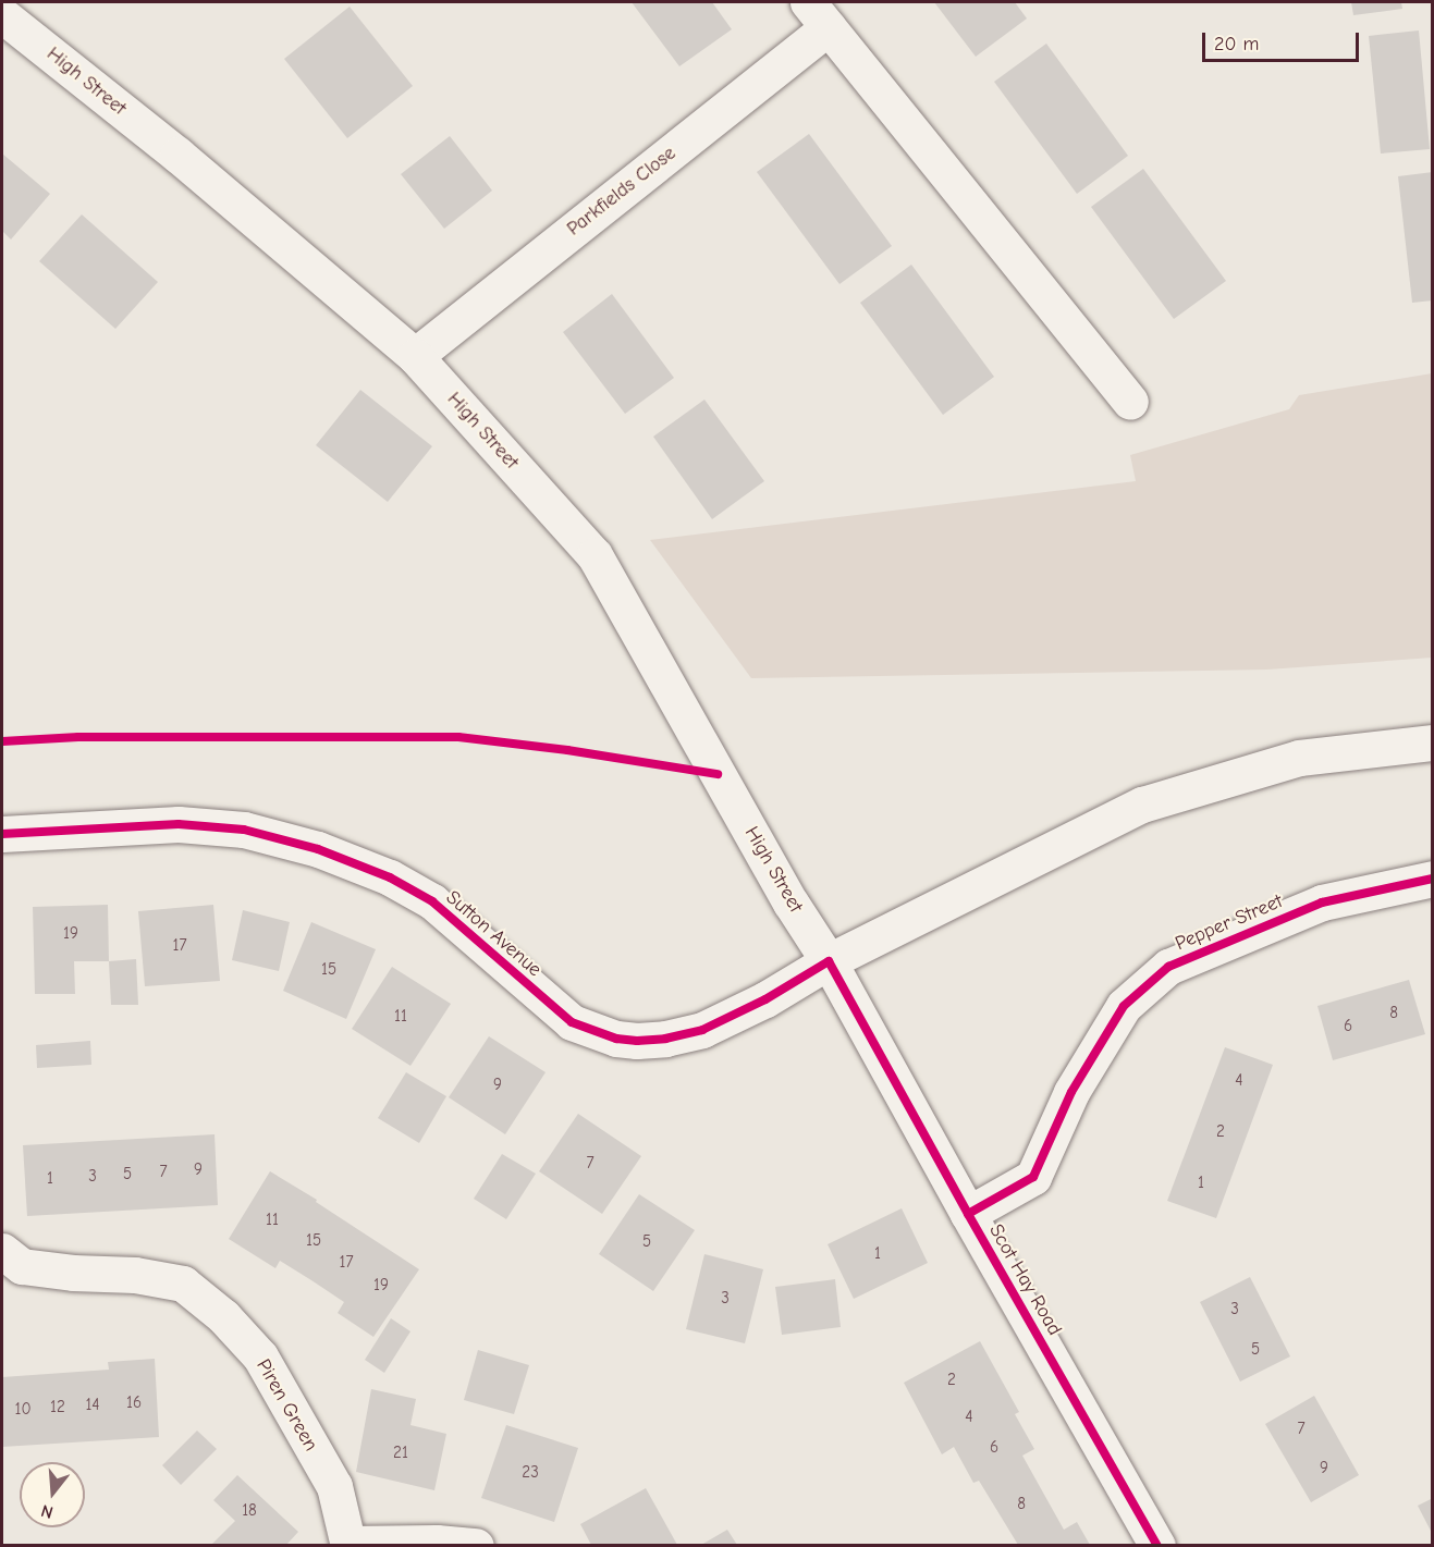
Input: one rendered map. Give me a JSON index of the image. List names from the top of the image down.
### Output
{
  "streets": {
    "street": [
      "High Street",
      "Parkfields Close",
      "Pepper Street",
      "Sutton Avenue",
      "Scot Hay Road",
      "Piren Green"
    ]
  },
  "crossings": [
    ["High Street", "Parkfields Close"],
    ["High Street", "Sutton Avenue"],
    ["High Street", "Scot Hay Road"],
    ["Pepper Street", "Scot Hay Road"],
    ["Sutton Avenue", "Scot Hay Road"]
  ],
  "house_numbers": [
    "19",
    "17",
    "15",
    "8",
    "11",
    "6",
    "4",
    "9",
    "2",
    "7",
    "9",
    "7",
    "5",
    "3",
    "1",
    "1",
    "11",
    "15",
    "5",
    "1",
    "17",
    "19",
    "3",
    "3",
    "5",
    "2",
    "16",
    "14",
    "12",
    "10",
    "4",
    "7",
    "6",
    "21",
    "9",
    "23",
    "8",
    "18"
  ],
  "scale_bar": "20 m",
  "north": "bottom"
}
